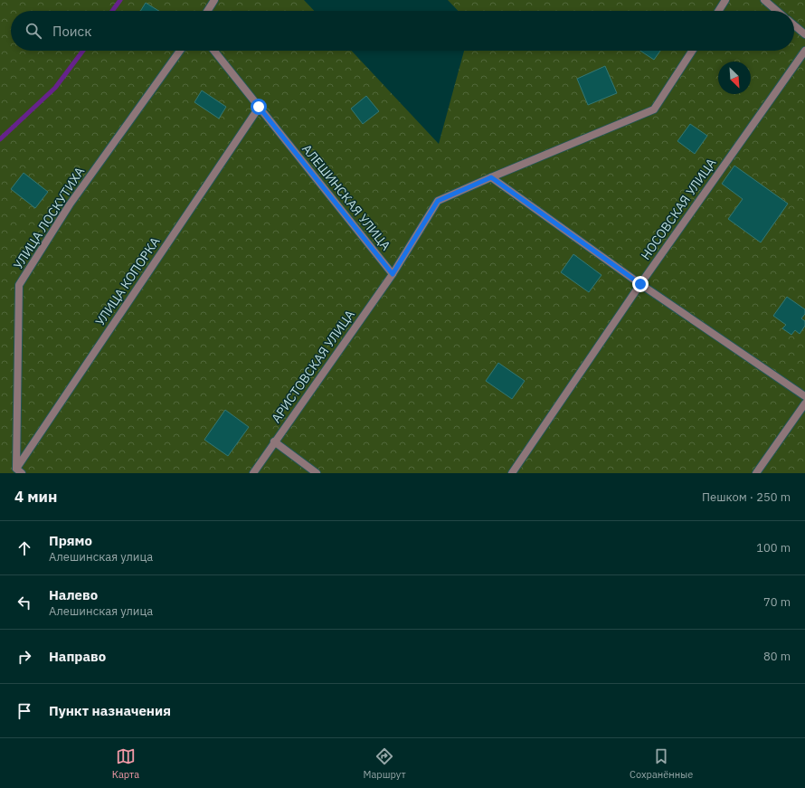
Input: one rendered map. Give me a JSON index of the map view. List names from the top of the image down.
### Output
{
  "streets": {
    "street": [
      "АЛЕШИНСКАЯ УЛИЦА",
      "НОСОВСКАЯ УЛИЦА",
      "УЛИЦА ЛОСКУТИХА",
      "УЛИЦА КОПОРКА",
      "АРИСТОВСКАЯ УЛИЦА"
    ]
  },
  "crossings": [
    ["АЛЕШИНСКАЯ УЛИЦА", "УЛИЦА КОПОРКА"],
    ["АЛЕШИНСКАЯ УЛИЦА", "АРИСТОВСКАЯ УЛИЦА"],
    ["УЛИЦА ЛОСКУТИХА", "УЛИЦА КОПОРКА"]
  ],
  "north": "bottom right",
  "page": {
    "search": "Поиск",
    "heading": ["4 мин", "Пешком · 250 m"],
    "list": [
      ["Прямо", "Алешинская улица", "100 m"],
      ["Налево", "Алешинская улица", "70 m"],
      ["Направо", "80 m"],
      "Пункт назначения"
    ],
    "nav": ["Карта", "Маршрут", "Сохранённые"]
  }
}
